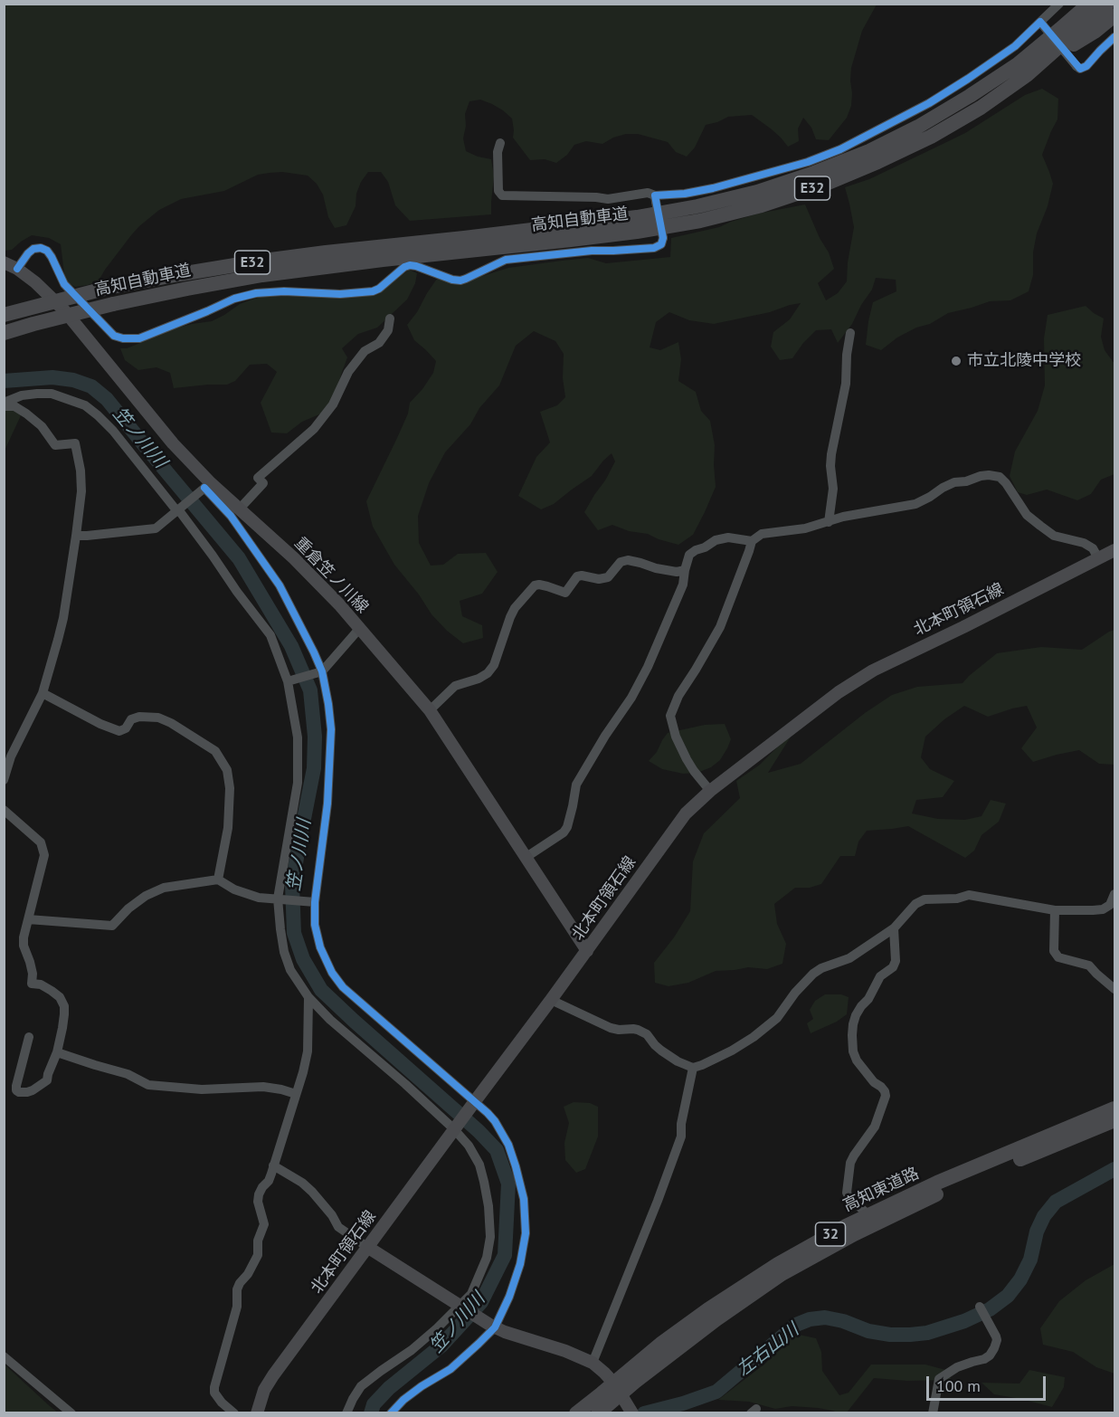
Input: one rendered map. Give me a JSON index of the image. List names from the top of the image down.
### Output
{
  "streets": {
    "highway": [
      "E32",
      "高知自動車道",
      "高知東道路",
      "32"
    ],
    "main road": ["重倉笠ノ川線", "北本町領石線"]
  },
  "crossings": [
    ["重倉笠ノ川線", "北本町領石線"]
  ],
  "water": ["笠ノ川川", "左右山川"],
  "places": ["市立北陵中学校"],
  "scale_bar": "100 m"
}
